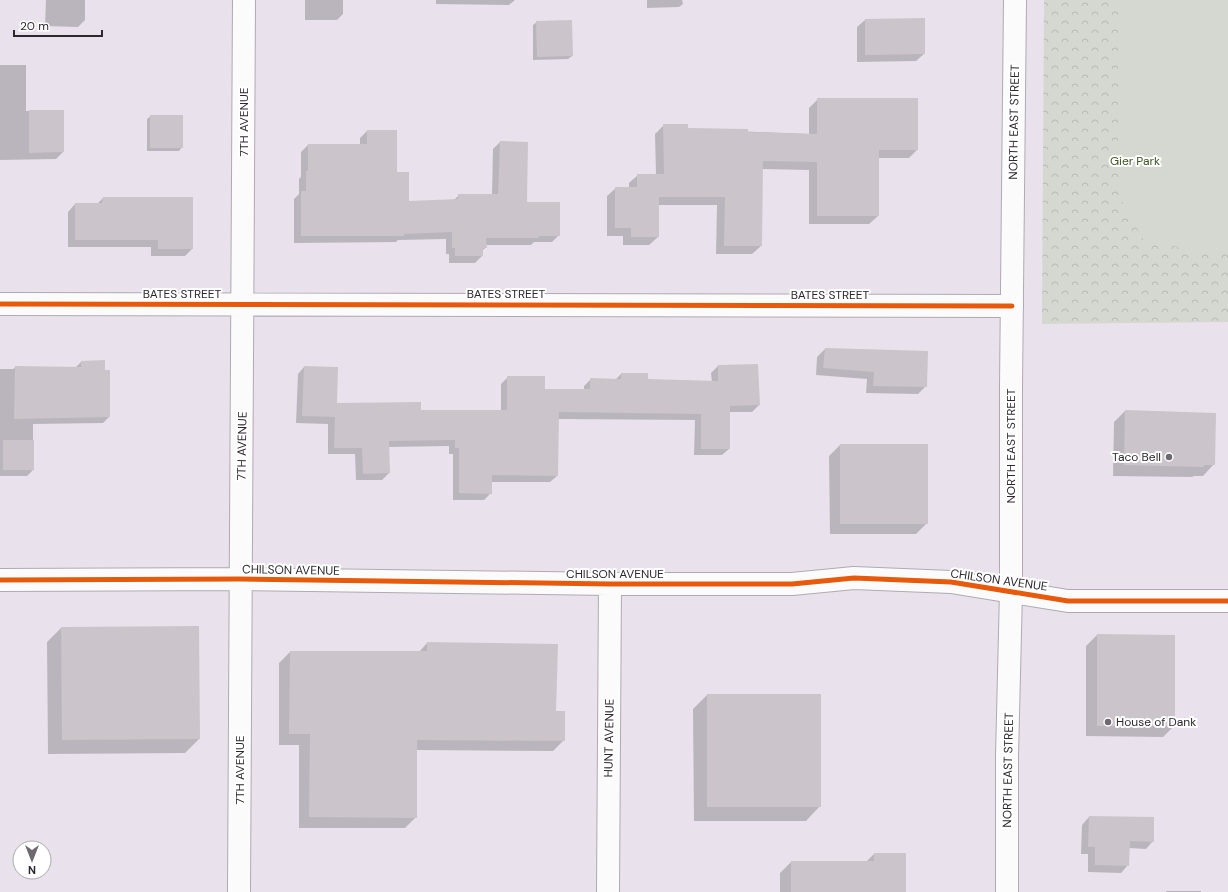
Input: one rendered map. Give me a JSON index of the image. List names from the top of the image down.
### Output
{
  "streets": {
    "street": [
      "7TH AVENUE",
      "NORTH EAST STREET",
      "BATES STREET",
      "CHILSON AVENUE",
      "HUNT AVENUE"
    ]
  },
  "crossings": [
    ["7TH AVENUE", "BATES STREET"],
    ["7TH AVENUE", "CHILSON AVENUE"],
    ["NORTH EAST STREET", "BATES STREET"],
    ["NORTH EAST STREET", "CHILSON AVENUE"],
    ["CHILSON AVENUE", "HUNT AVENUE"]
  ],
  "parks": ["Gier Park"],
  "places": ["Taco Bell", "House of Dank"],
  "scale_bar": "20 m",
  "north": "bottom"
}
